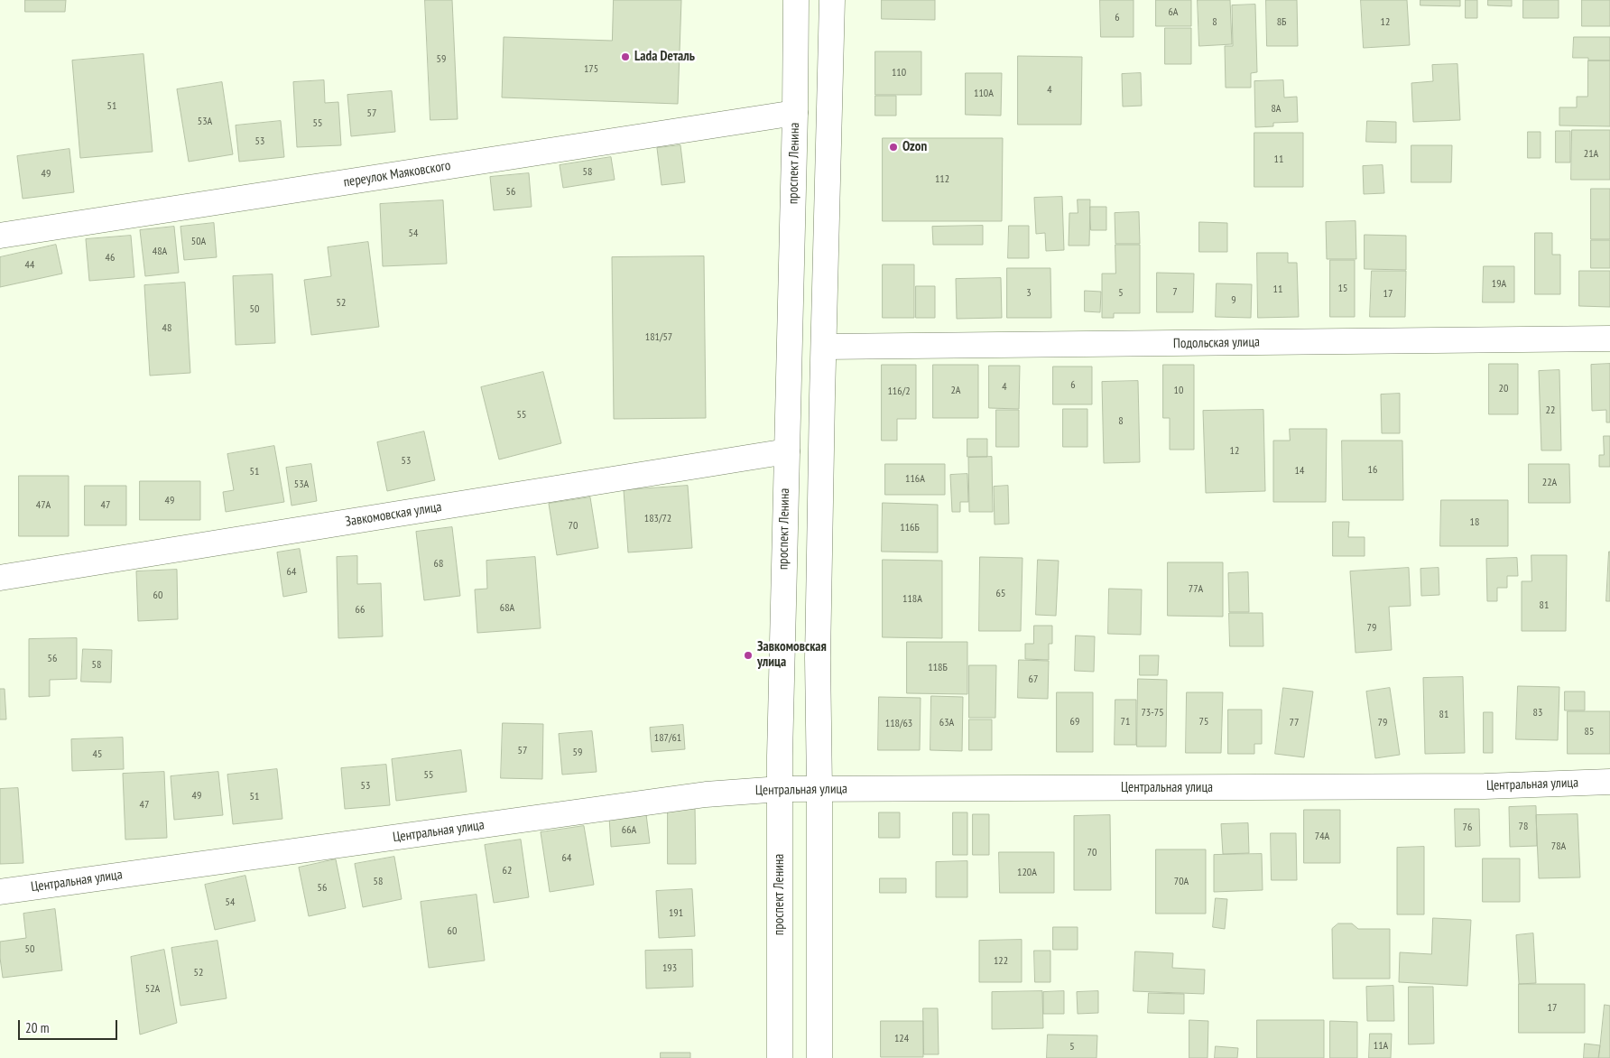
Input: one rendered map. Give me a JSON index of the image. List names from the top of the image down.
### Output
{
  "streets": {
    "street": [
      "проспект Ленина",
      "переулок Маяковского",
      "Подольская улица",
      "Завкомовская улица",
      "Центральная улица"
    ]
  },
  "crossings": [
    ["проспект Ленина", "переулок Маяковского"],
    ["проспект Ленина", "Завкомовская улица"],
    ["проспект Ленина", "Центральная улица"]
  ],
  "places": ["Lada Dеталь", "Ozon", "Завкомовская улица"],
  "house_numbers": [
    "6А",
    "6",
    "8",
    "8Б",
    "12",
    "59",
    "175",
    "110",
    "4",
    "110А",
    "51",
    "8А",
    "57",
    "53А",
    "55",
    "53",
    "21А",
    "11",
    "58",
    "49",
    "112",
    "56",
    "54",
    "50А",
    "48А",
    "46",
    "44",
    "19А",
    "15",
    "11",
    "7",
    "3",
    "5",
    "17",
    "9",
    "52",
    "50",
    "48",
    "181/57",
    "6",
    "4",
    "20",
    "2А",
    "10",
    "116/2",
    "22",
    "55",
    "8",
    "12",
    "53",
    "16",
    "14",
    "51",
    "116А",
    "22А",
    "53А",
    "49",
    "47А",
    "47",
    "183/72",
    "18",
    "70",
    "116Б",
    "68",
    "64",
    "77А",
    "65",
    "60",
    "118А",
    "81",
    "68А",
    "66",
    "79",
    "56",
    "58",
    "118Б",
    "67",
    "73-75",
    "83",
    "81",
    "69",
    "71",
    "75",
    "63А",
    "77",
    "79",
    "118/63",
    "85",
    "187/61",
    "57",
    "59",
    "45",
    "55",
    "53",
    "49",
    "51",
    "47",
    "78",
    "76",
    "66А",
    "74А",
    "78А",
    "70",
    "64",
    "62",
    "120А",
    "58",
    "70А",
    "56",
    "54",
    "191",
    "60",
    "50",
    "122",
    "193",
    "52",
    "52А",
    "17",
    "124",
    "11А",
    "5"
  ],
  "scale_bar": "20 m"
}
